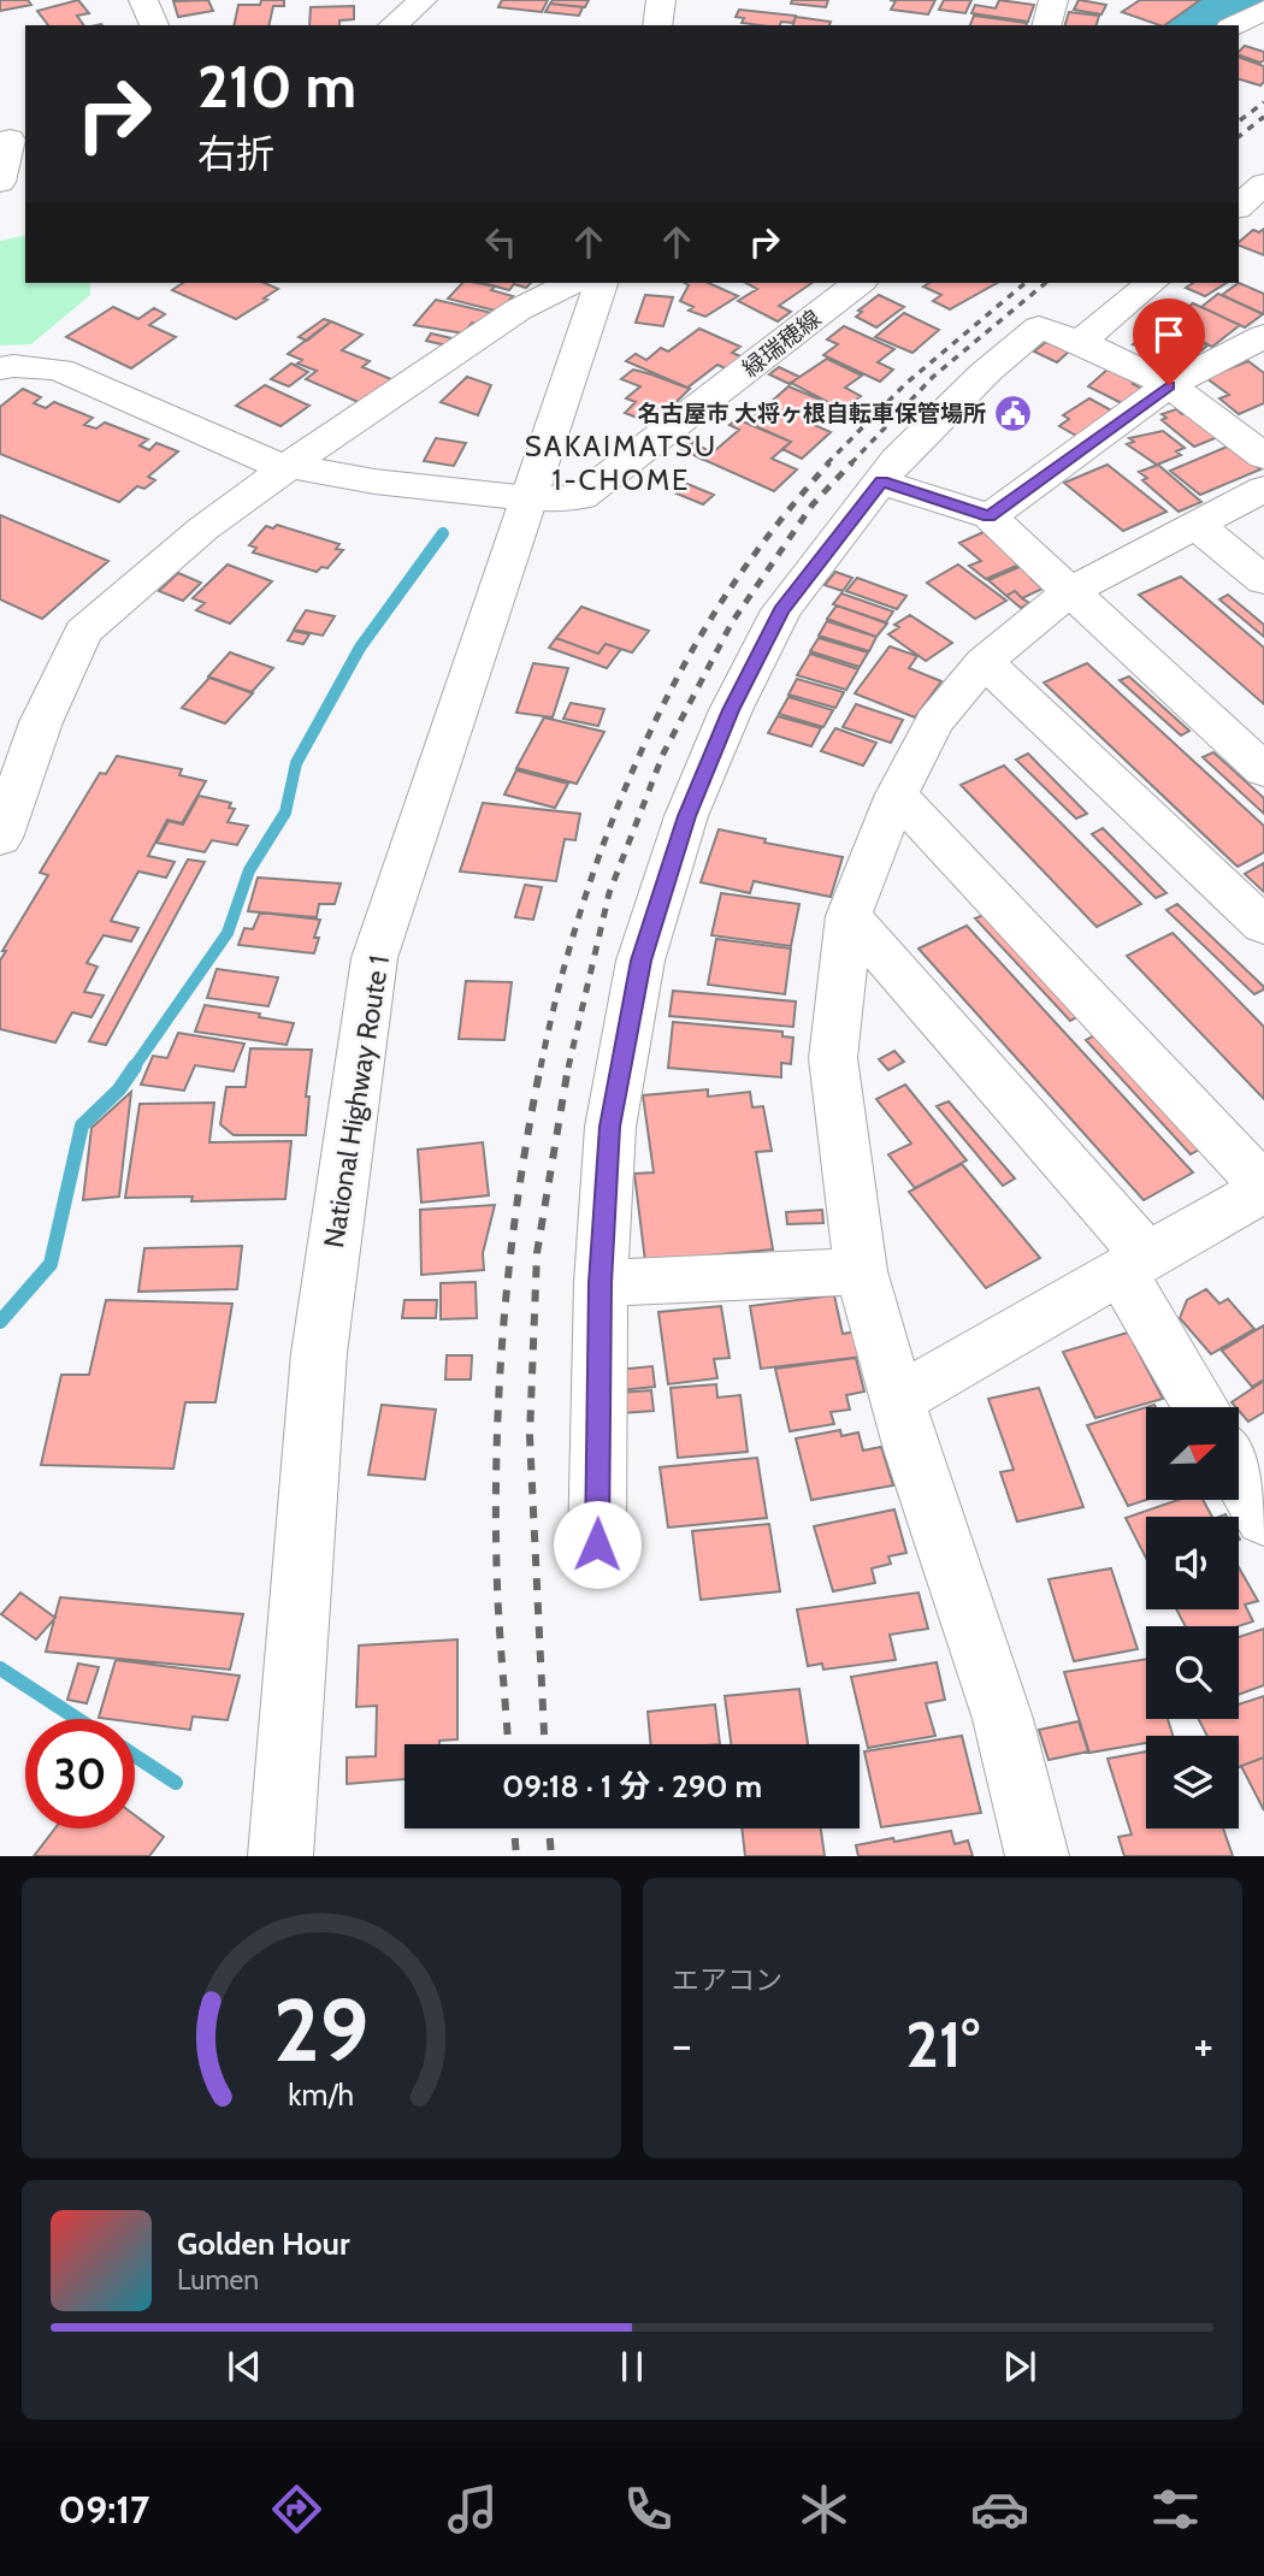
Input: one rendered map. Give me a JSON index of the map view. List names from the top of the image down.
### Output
{
  "streets": {
    "main road": ["緑瑞穂線", "National Highway Route 1"]
  },
  "crossings": [
    ["緑瑞穂線", "National Highway Route 1"]
  ],
  "districts": ["SAKAIMATSU 1-CHOME"],
  "places": {
    "public building": ["名古屋市 大将ヶ根自転車保管場所"]
  },
  "north": "top right",
  "page": {
    "turn": ["210 m", "右折"],
    "limit": "30",
    "trip": "09:18 · 1 分 · 290 m",
    "tile": "エアコン",
    "heat": ["−", "21°", "+"],
    "song": ["Golden Hour", "Lumen"],
    "tabs": "09:17",
    "gauge": ["29", "km/h"]
  }
}
